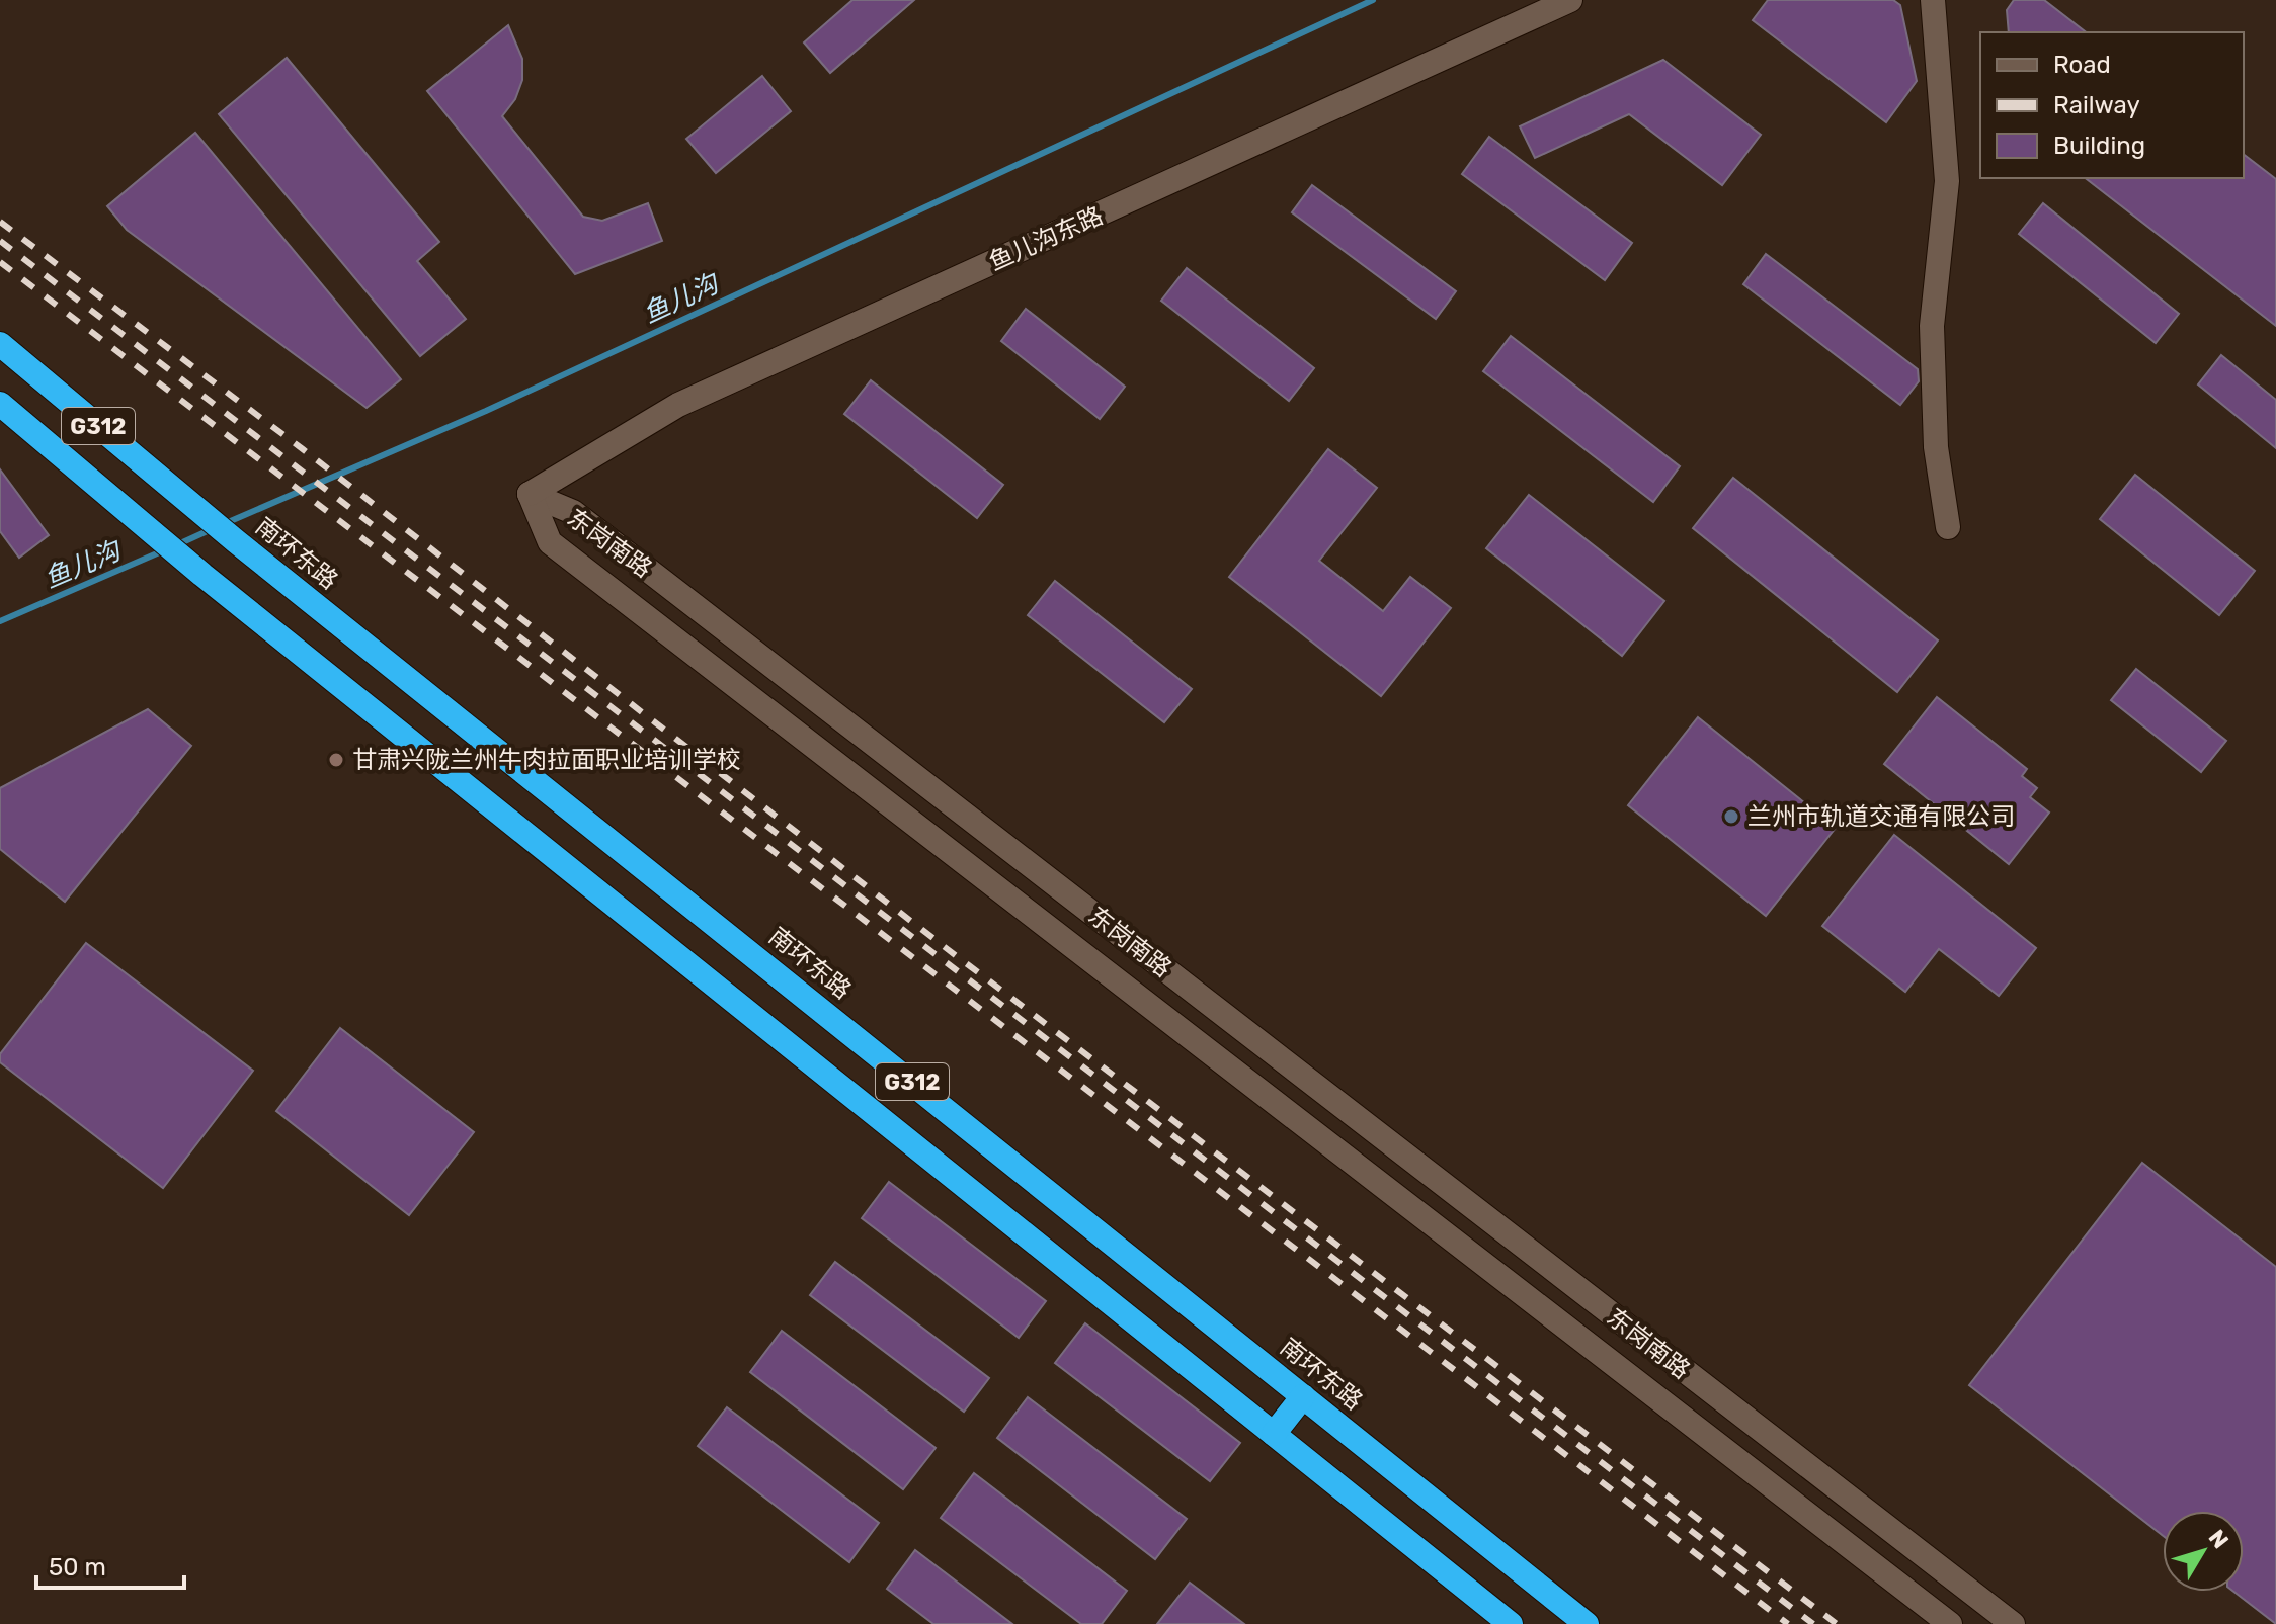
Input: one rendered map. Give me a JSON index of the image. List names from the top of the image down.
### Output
{
  "streets": {
    "highway": ["G312", "南环东路"],
    "street": ["鱼儿沟东路", "东岗南路"]
  },
  "crossings": [
    ["鱼儿沟东路", "东岗南路"]
  ],
  "water": ["鱼儿沟"],
  "places": ["甘肃兴陇兰州牛肉拉面职业培训学校", "兰州市轨道交通有限公司"],
  "legend": ["Road", "Railway", "Building"],
  "scale_bar": "50 m",
  "north": "top right"
}
